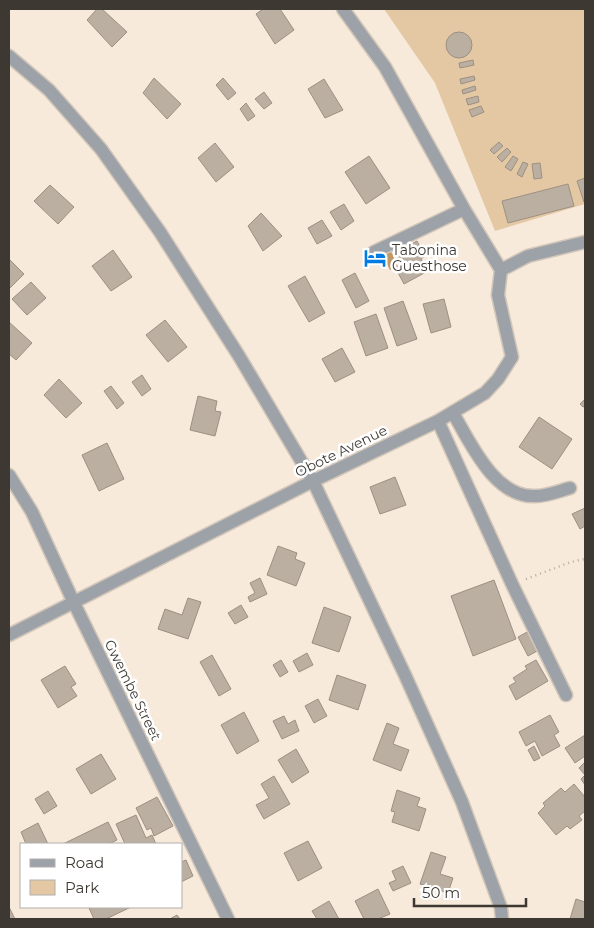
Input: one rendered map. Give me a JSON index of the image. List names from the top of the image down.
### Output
{
  "streets": {
    "street": ["Obote Avenue", "Gwembe Street"]
  },
  "crossings": [
    ["Obote Avenue", "Gwembe Street"]
  ],
  "places": {
    "hotel": ["Tabonina Guesthose"]
  },
  "legend": ["Road", "Park"],
  "scale_bar": "50 m"
}
